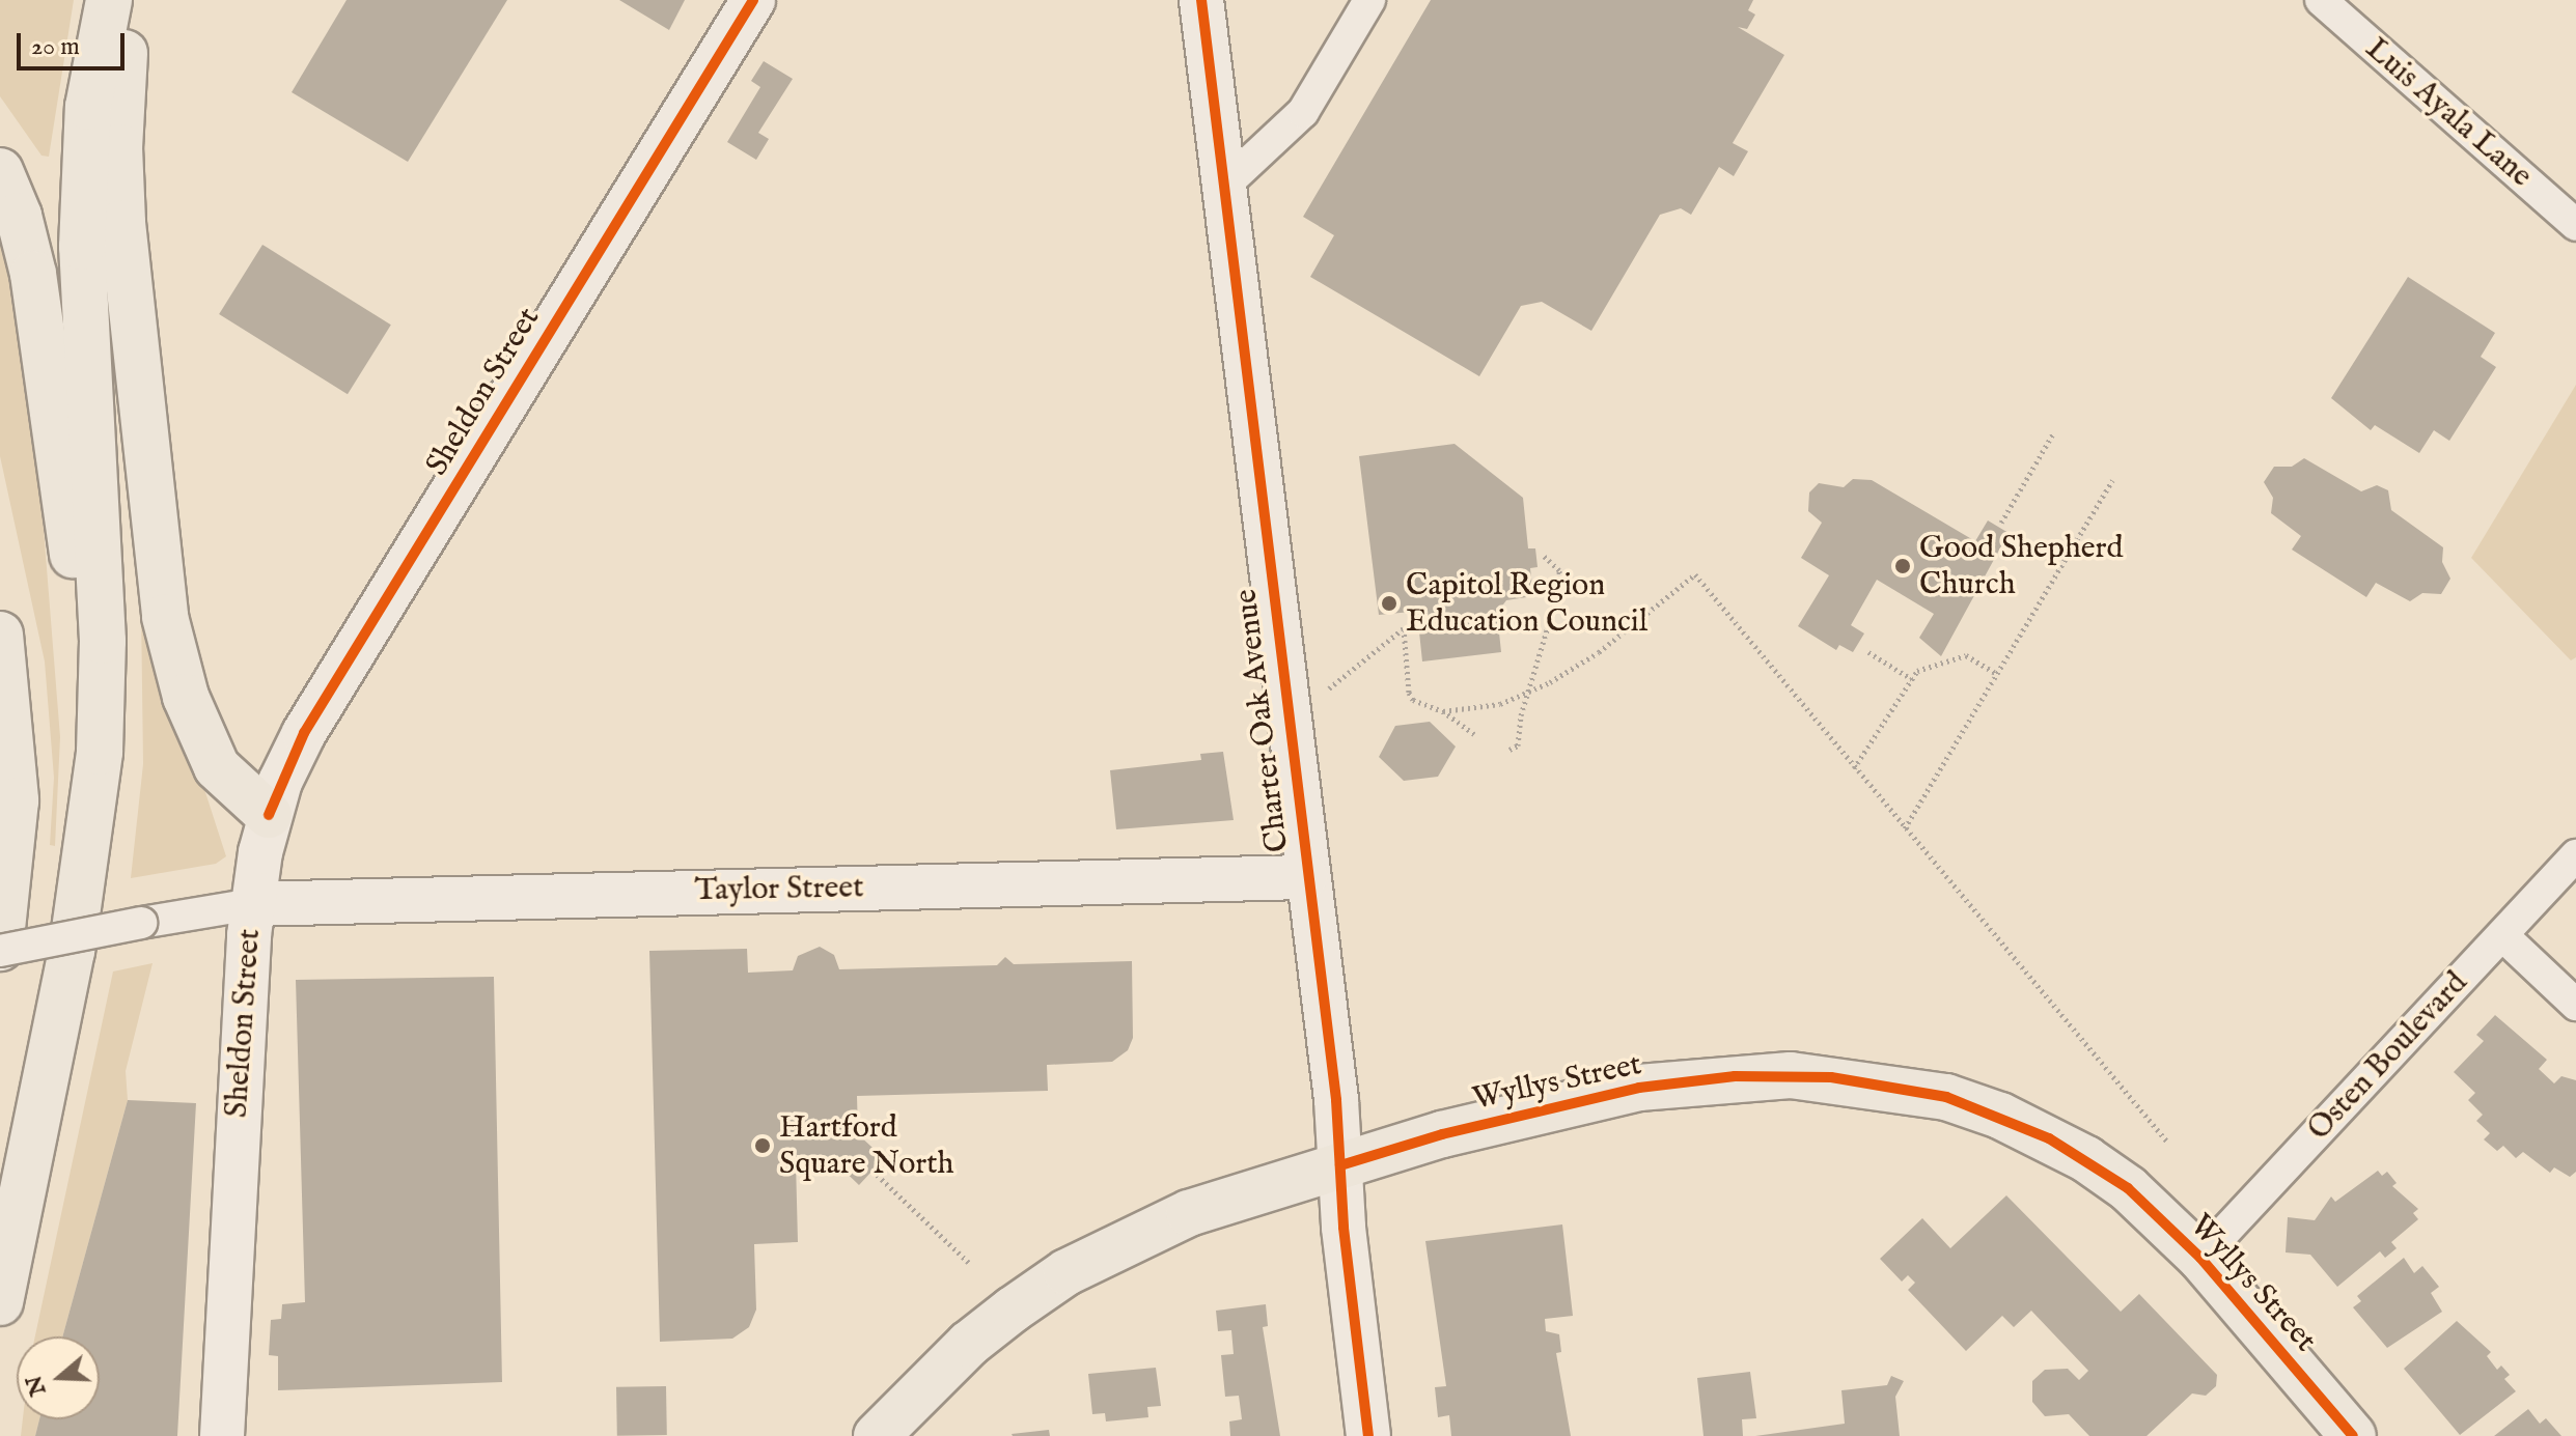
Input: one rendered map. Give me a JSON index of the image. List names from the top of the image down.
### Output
{
  "streets": {
    "main road": ["Wyllys Street"],
    "street": [
      "Luis Ayala Lane",
      "Sheldon Street",
      "Charter Oak Avenue",
      "Taylor Street",
      "Osten Boulevard"
    ]
  },
  "crossings": [
    ["Sheldon Street", "Taylor Street"],
    ["Charter Oak Avenue", "Taylor Street"],
    ["Charter Oak Avenue", "Wyllys Street"],
    ["Osten Boulevard", "Wyllys Street"]
  ],
  "places": ["Good Shepherd Church", "Capitol Region Education Council", "Hartford Square North"],
  "scale_bar": "20 m",
  "north": "left"
}
